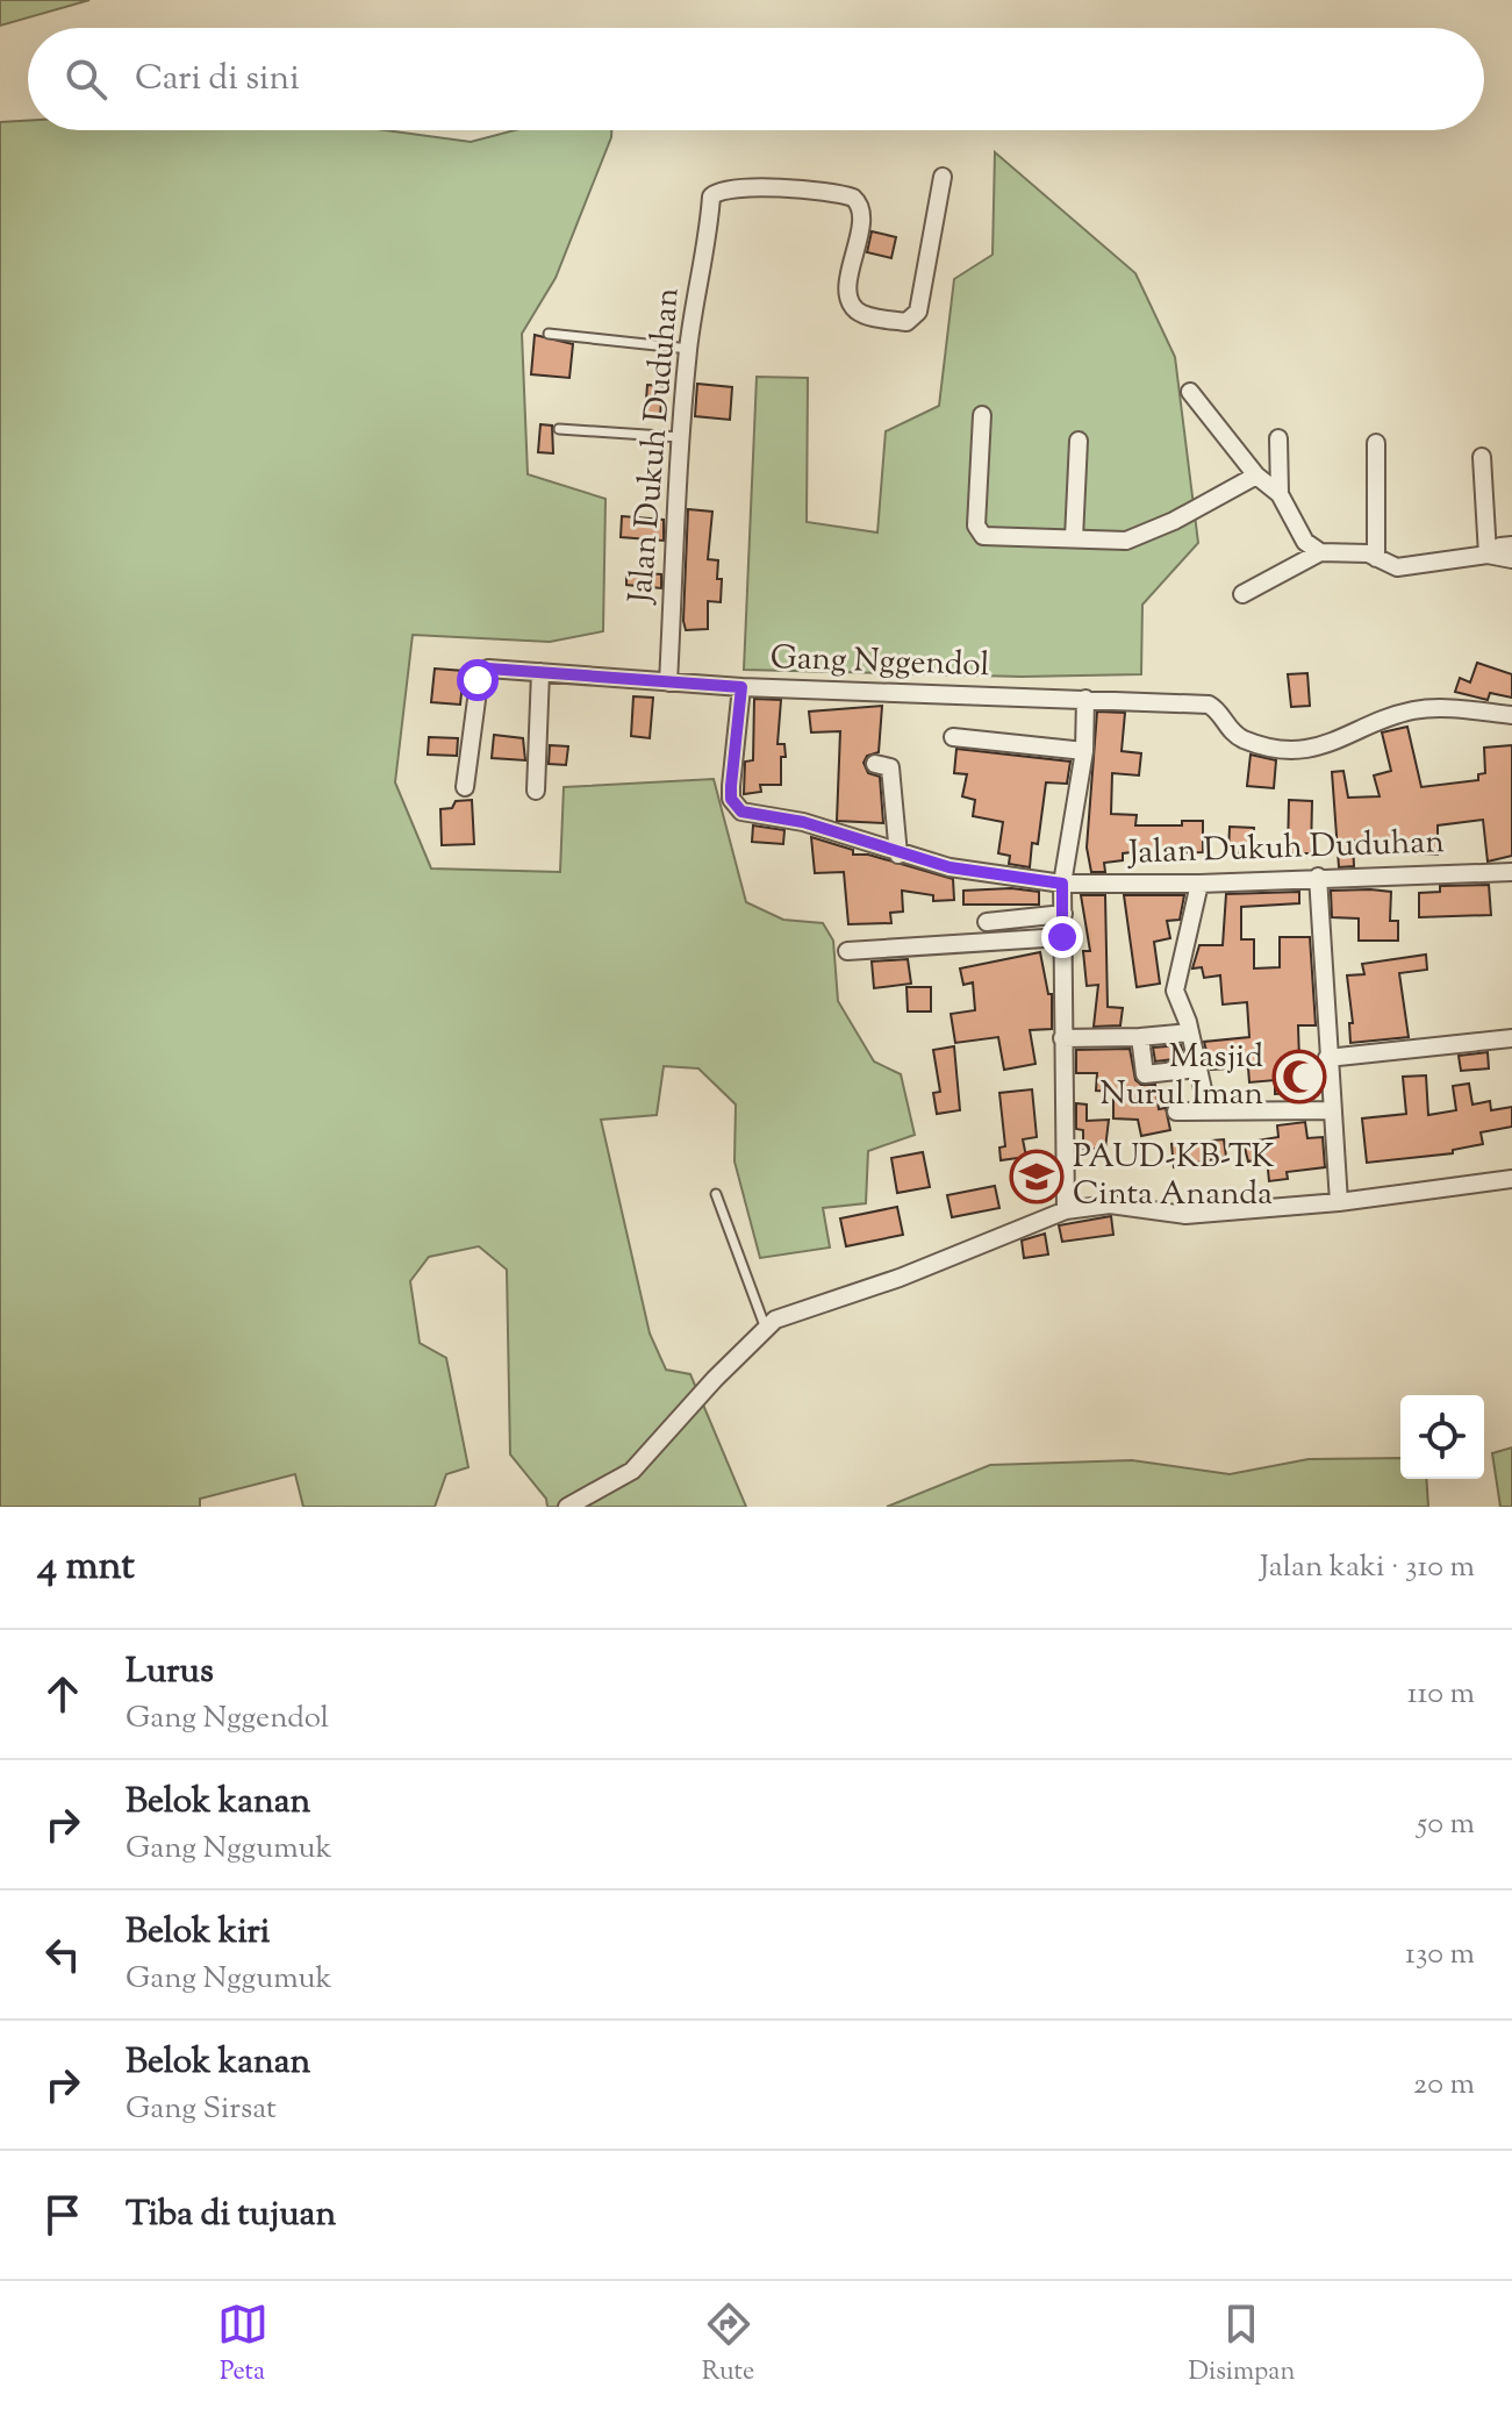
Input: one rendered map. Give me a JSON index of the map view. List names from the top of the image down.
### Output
{
  "streets": {
    "street": ["Jalan Dukuh Duduhan", "Gang Nggendol"]
  },
  "crossings": [
    ["Jalan Dukuh Duduhan", "Gang Nggendol"]
  ],
  "places": {
    "mosque": ["Masjid Nurul Iman"],
    "school or university": ["PAUD-KB-TK Cinta Ananda"]
  },
  "page": {
    "search": "Cari di sini",
    "heading": ["4 mnt", "Jalan kaki · 310 m"],
    "list": [
      ["Lurus", "Gang Nggendol", "110 m"],
      ["Belok kanan", "Gang Nggumuk", "50 m"],
      ["Belok kiri", "Gang Nggumuk", "130 m"],
      ["Belok kanan", "Gang Sirsat", "20 m"],
      "Tiba di tujuan"
    ],
    "nav": ["Peta", "Rute", "Disimpan"]
  }
}
